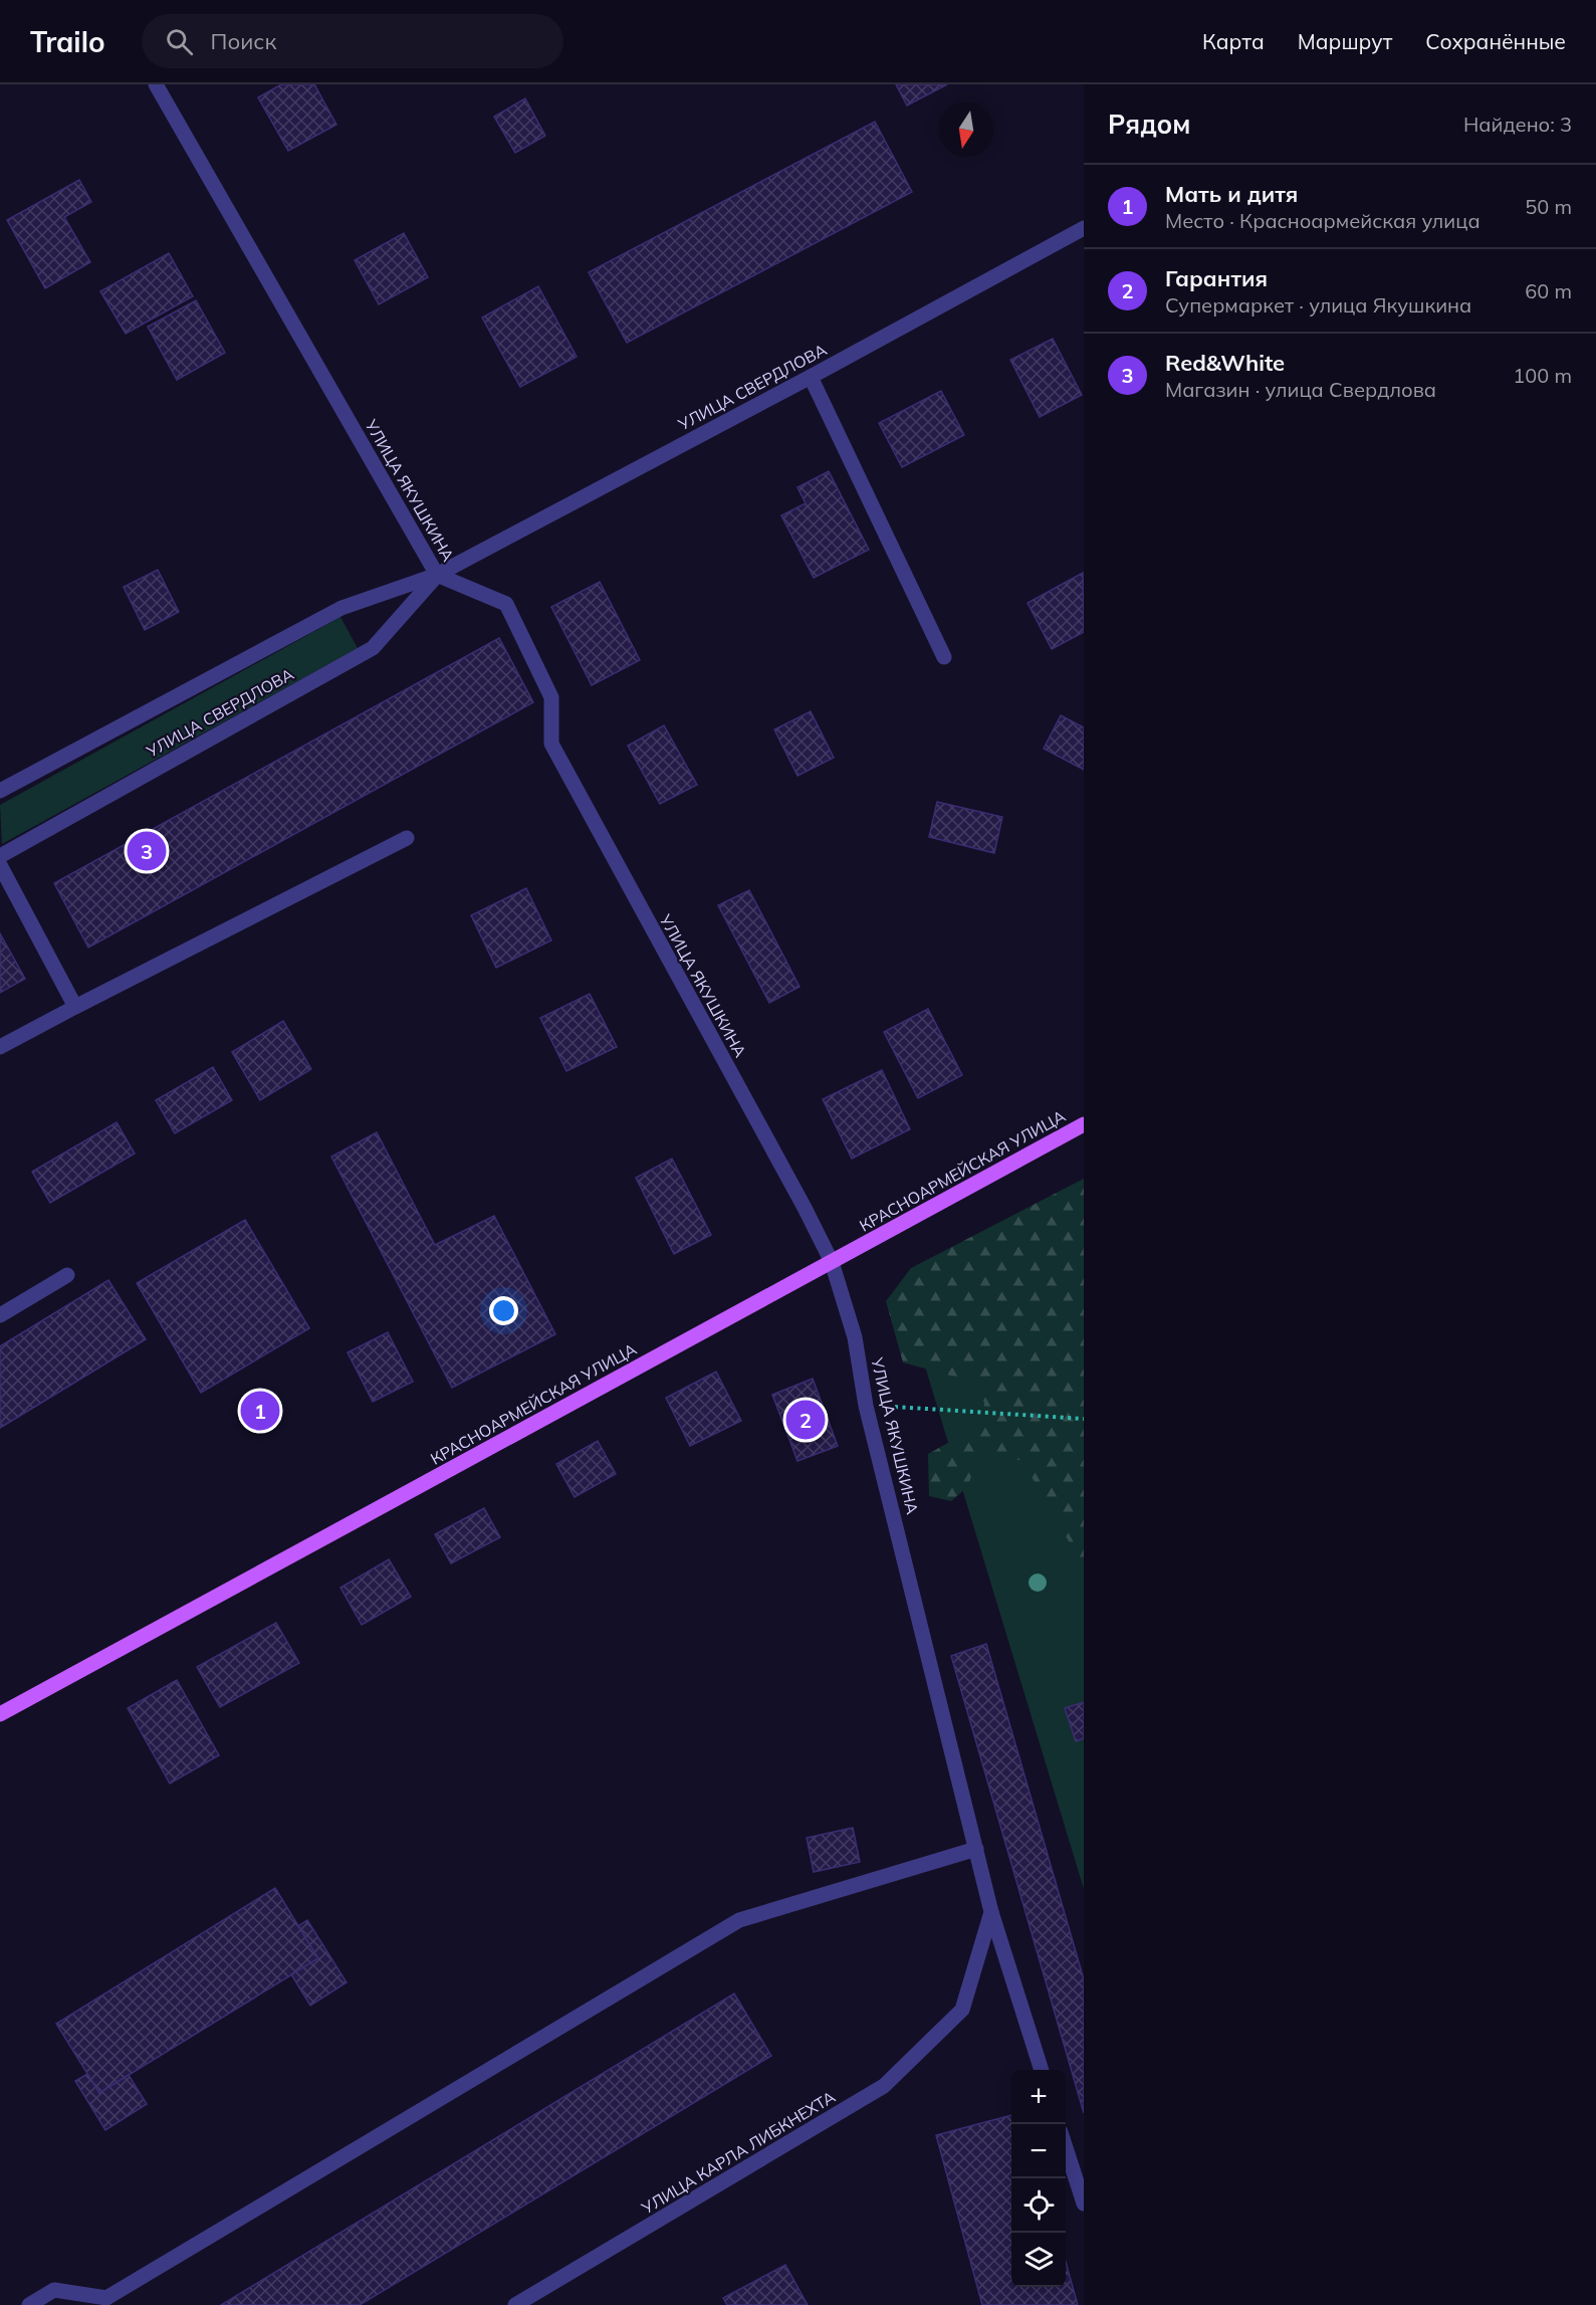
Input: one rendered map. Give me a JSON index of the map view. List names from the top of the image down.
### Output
{
  "streets": {
    "main road": ["КРАСНОАРМЕЙСКАЯ УЛИЦА"],
    "street": ["УЛИЦА СВЕРДЛОВА", "УЛИЦА ЯКУШКИНА", "УЛИЦА КАРЛА ЛИБКНЕХТА"]
  },
  "crossings": [
    ["УЛИЦА СВЕРДЛОВА", "УЛИЦА ЯКУШКИНА"],
    ["УЛИЦА ЯКУШКИНА", "КРАСНОАРМЕЙСКАЯ УЛИЦА"],
    ["УЛИЦА ЯКУШКИНА", "УЛИЦА КАРЛА ЛИБКНЕХТА"]
  ],
  "north": "bottom",
  "page": {
    "header": "Trailo",
    "search": "Поиск",
    "nav": ["Карта", "Маршрут", "Сохранённые"],
    "heading": ["Рядом", "Найдено: 3"],
    "list": [
      {
        "mark": "1",
        "name": "Мать и дитя",
        "note": "Место · Красноармейская улица",
        "value": "50 m"
      },
      {
        "mark": "2",
        "name": "Гарантия",
        "note": "Супермаркет · улица Якушкина",
        "value": "60 m"
      },
      {
        "mark": "3",
        "name": "Red&White",
        "note": "Магазин · улица Свердлова",
        "value": "100 m"
      }
    ],
    "pins": ["3", "1", "2"],
    "map_buttons": ["+", "−"]
  }
}
